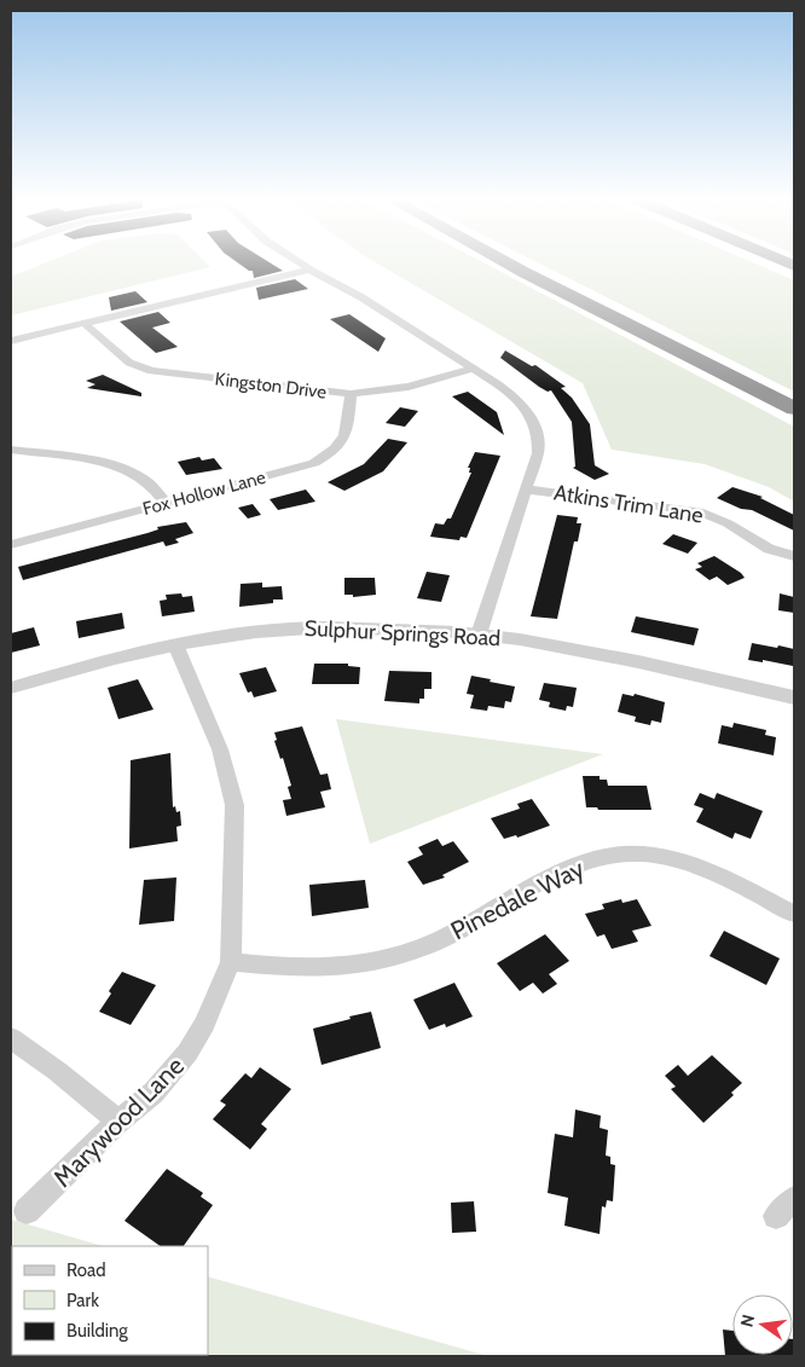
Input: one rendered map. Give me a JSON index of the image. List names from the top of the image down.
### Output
{
  "streets": {
    "street": [
      "Kingston Drive",
      "Fox Hollow Lane",
      "Atkins Trim Lane",
      "Sulphur Springs Road",
      "Pinedale Way",
      "Marywood Lane"
    ]
  },
  "crossings": [
    ["Kingston Drive", "Fox Hollow Lane"],
    ["Sulphur Springs Road", "Marywood Lane"],
    ["Pinedale Way", "Marywood Lane"]
  ],
  "legend": ["Road", "Park", "Building"],
  "north": "left"
}
